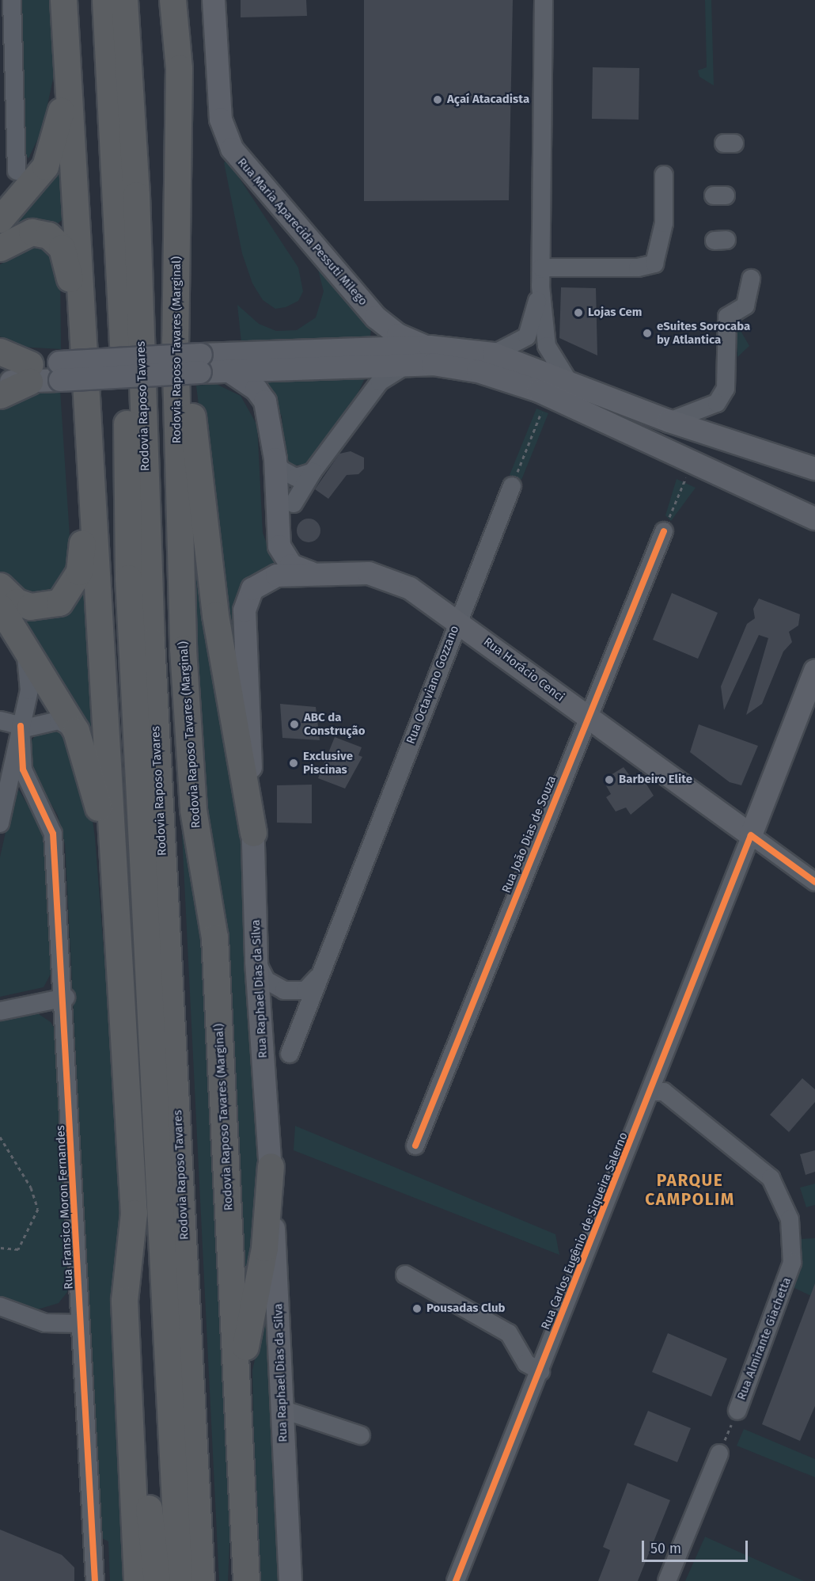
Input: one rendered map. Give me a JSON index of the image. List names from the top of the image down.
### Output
{
  "streets": {
    "highway": ["Rodovia Raposo Tavares (Marginal)", "Rodovia Raposo Tavares"],
    "main road": [
      "Rua Maria Aparecida Pessuti Milego",
      "Rua Horácio Cenci",
      "Rua Raphael Dias da Silva",
      "Rua Carlos Eugênio de Siqueira Salerno"
    ],
    "street": [
      "Rua Octaviano Gozzano",
      "Rua João Dias de Souza",
      "Rua Fransico Moron Fernandes",
      "Rua Almirante Giachetta"
    ]
  },
  "crossings": [
    ["Rua Horácio Cenci", "Rua Octaviano Gozzano"],
    ["Rua Horácio Cenci", "Rua João Dias de Souza"],
    ["Rua Horácio Cenci", "Rua Raphael Dias da Silva"],
    ["Rua Horácio Cenci", "Rua Carlos Eugênio de Siqueira Salerno"],
    ["Rua Octaviano Gozzano", "Rua Raphael Dias da Silva"],
    ["Rua Carlos Eugênio de Siqueira Salerno", "Rua Almirante Giachetta"]
  ],
  "districts": ["PARQUE CAMPOLIM"],
  "places": [
    "Açaí Atacadista",
    "Lojas Cem",
    "eSuites Sorocaba by Atlantica",
    "ABC da Construção",
    "Exclusive Piscinas",
    "Barbeiro Elite",
    "Pousadas Club"
  ],
  "scale_bar": "50 m"
}
